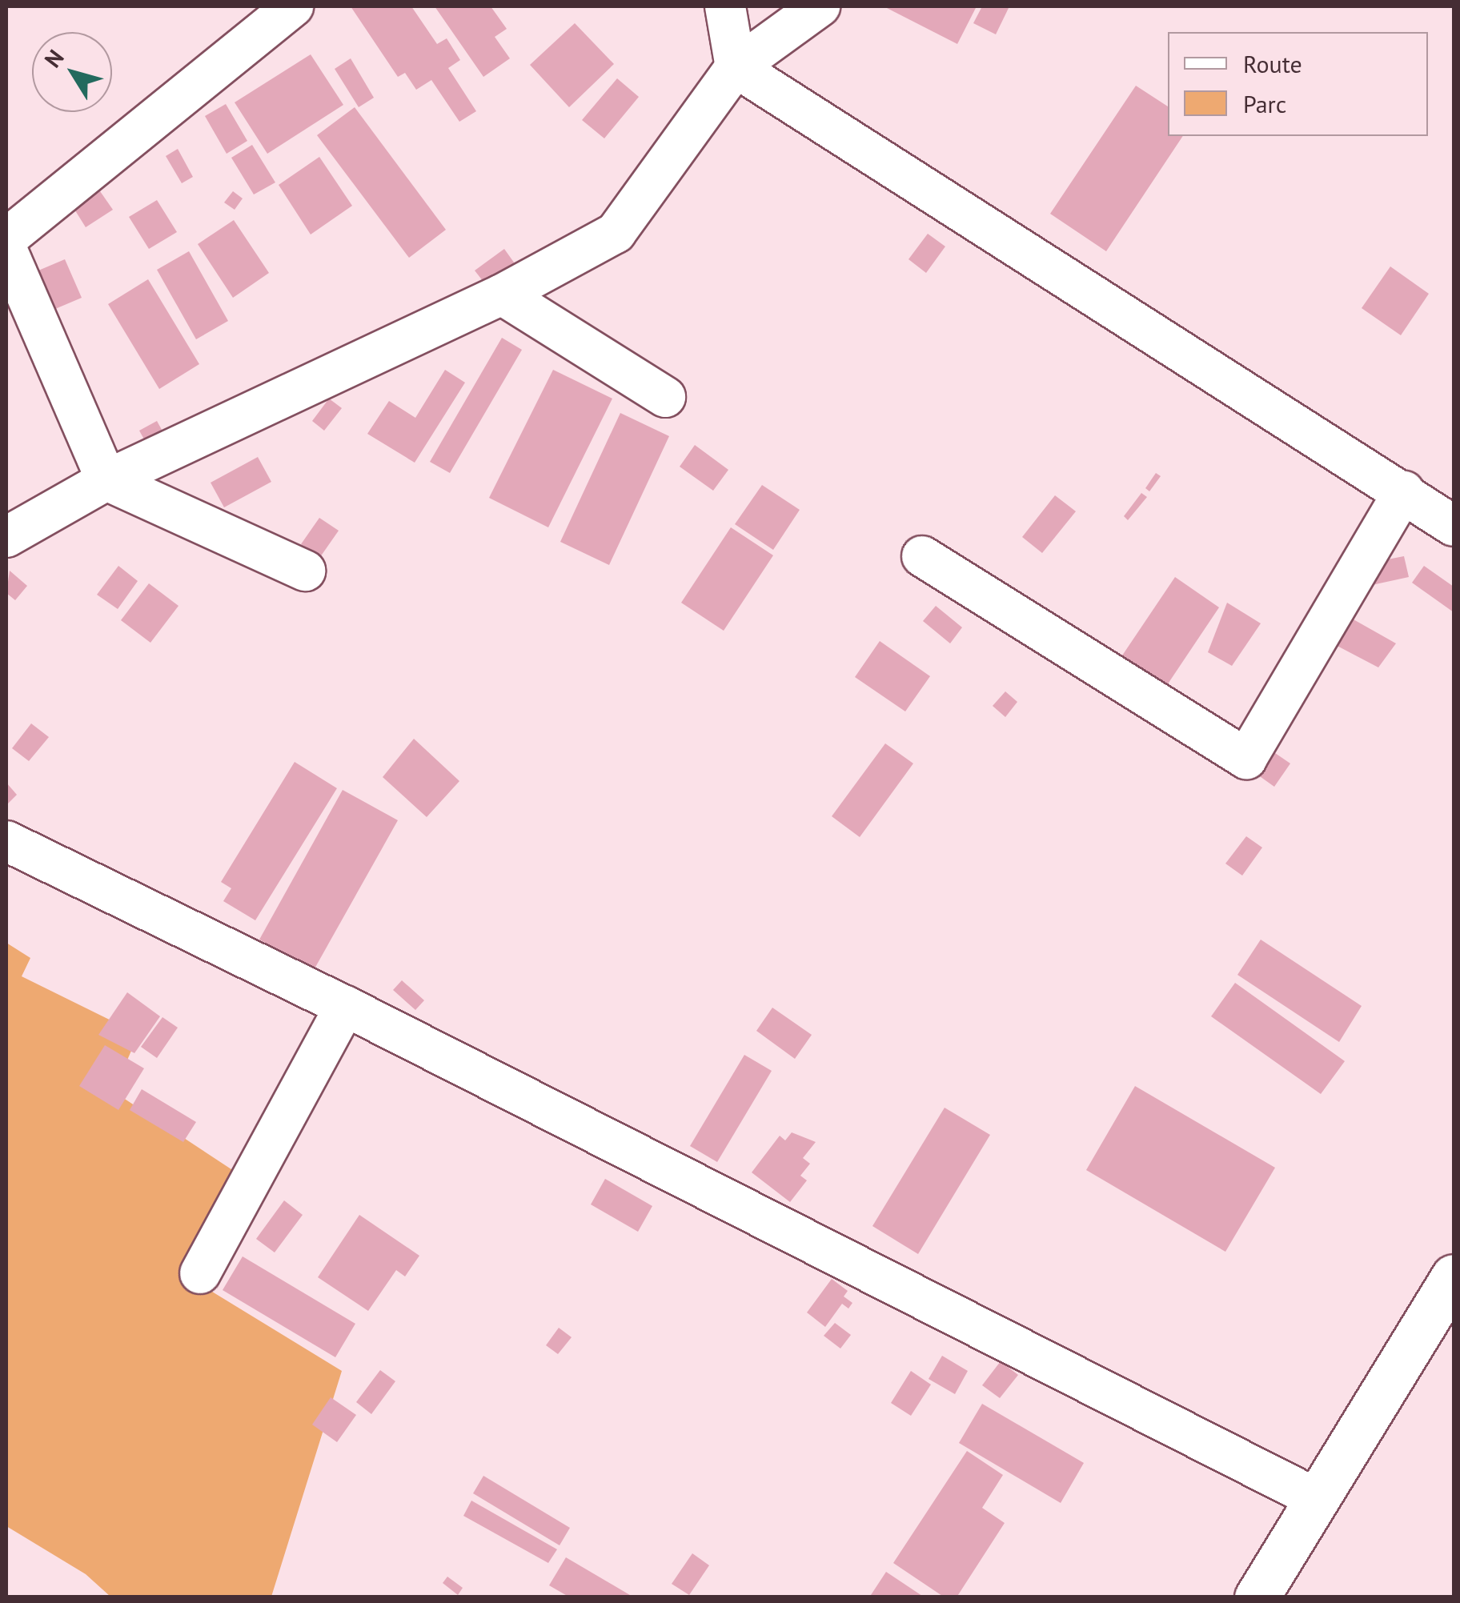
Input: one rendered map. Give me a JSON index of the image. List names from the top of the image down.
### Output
{
  "legend": ["Route", "Parc"],
  "north": "top left"
}
